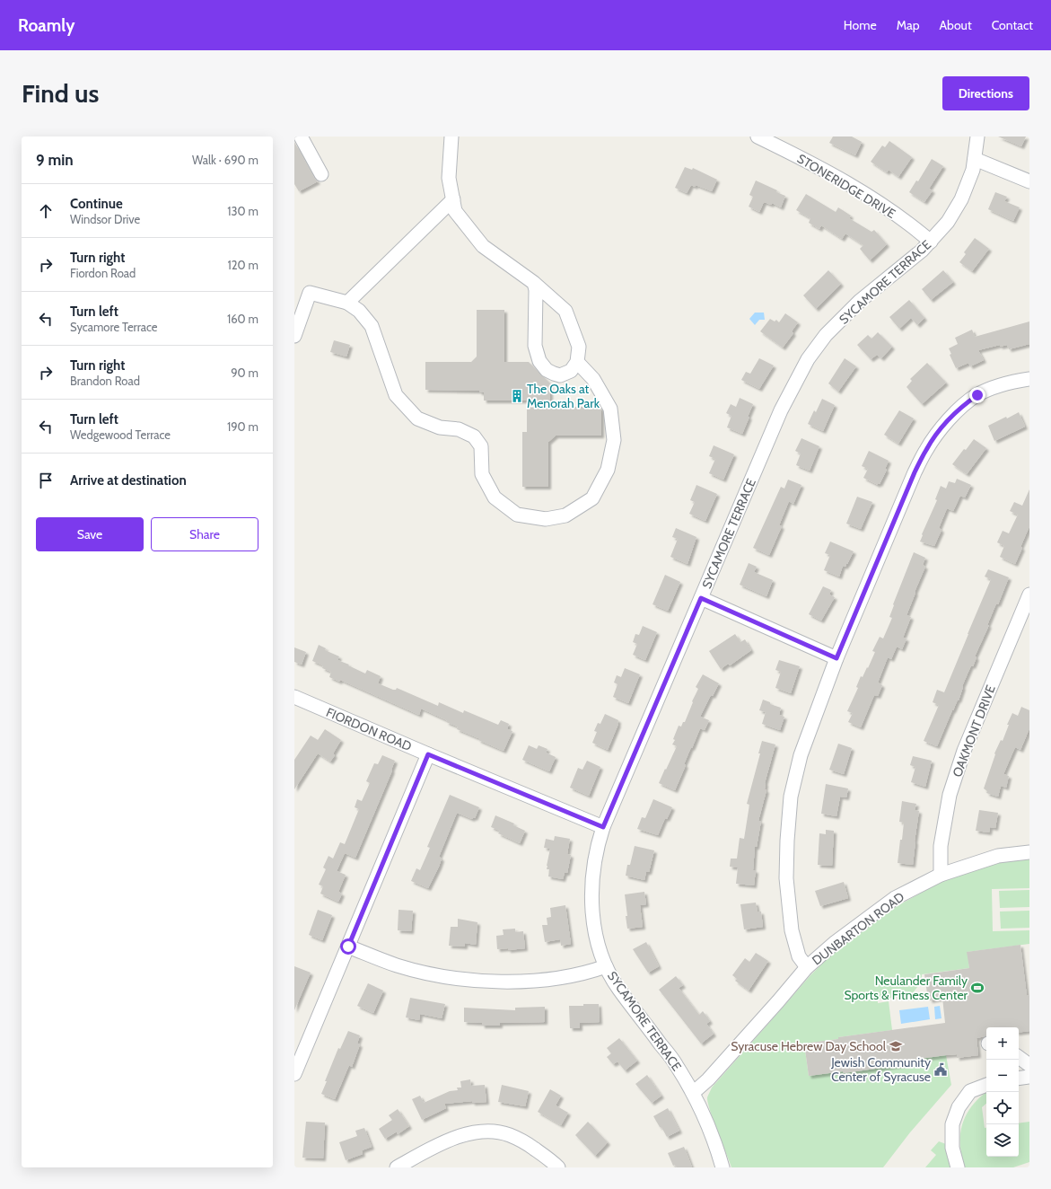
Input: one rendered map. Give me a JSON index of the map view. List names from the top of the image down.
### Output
{
  "streets": {
    "street": [
      "STONERIDGE DRIVE",
      "SYCAMORE TERRACE",
      "FIORDON ROAD",
      "OAKMONT DRIVE",
      "DUNBARTON ROAD"
    ]
  },
  "crossings": [
    ["STONERIDGE DRIVE", "SYCAMORE TERRACE"],
    ["SYCAMORE TERRACE", "FIORDON ROAD"],
    ["SYCAMORE TERRACE", "DUNBARTON ROAD"],
    ["OAKMONT DRIVE", "DUNBARTON ROAD"]
  ],
  "places": {
    "building": ["The Oaks at Menorah Park"],
    "sports": ["Neulander Family Sports & Fitness Center"],
    "school or university": ["Syracuse Hebrew Day School"],
    "public building": ["Jewish Community Center of Syracuse"]
  },
  "page": {
    "header": "Roamly",
    "nav": [
      "Home",
      "Map",
      "About",
      "Contact"
    ],
    "buttons": [
      "Directions",
      ["Save", "Share"]
    ],
    "title": "Find us",
    "heading": ["9 min", "Walk · 690 m"],
    "list": [
      ["Continue", "Windsor Drive", "130 m"],
      ["Turn right", "Fiordon Road", "120 m"],
      ["Turn left", "Sycamore Terrace", "160 m"],
      ["Turn right", "Brandon Road", "90 m"],
      ["Turn left", "Wedgewood Terrace", "190 m"],
      "Arrive at destination"
    ],
    "map_buttons": ["+", "−"]
  }
}
